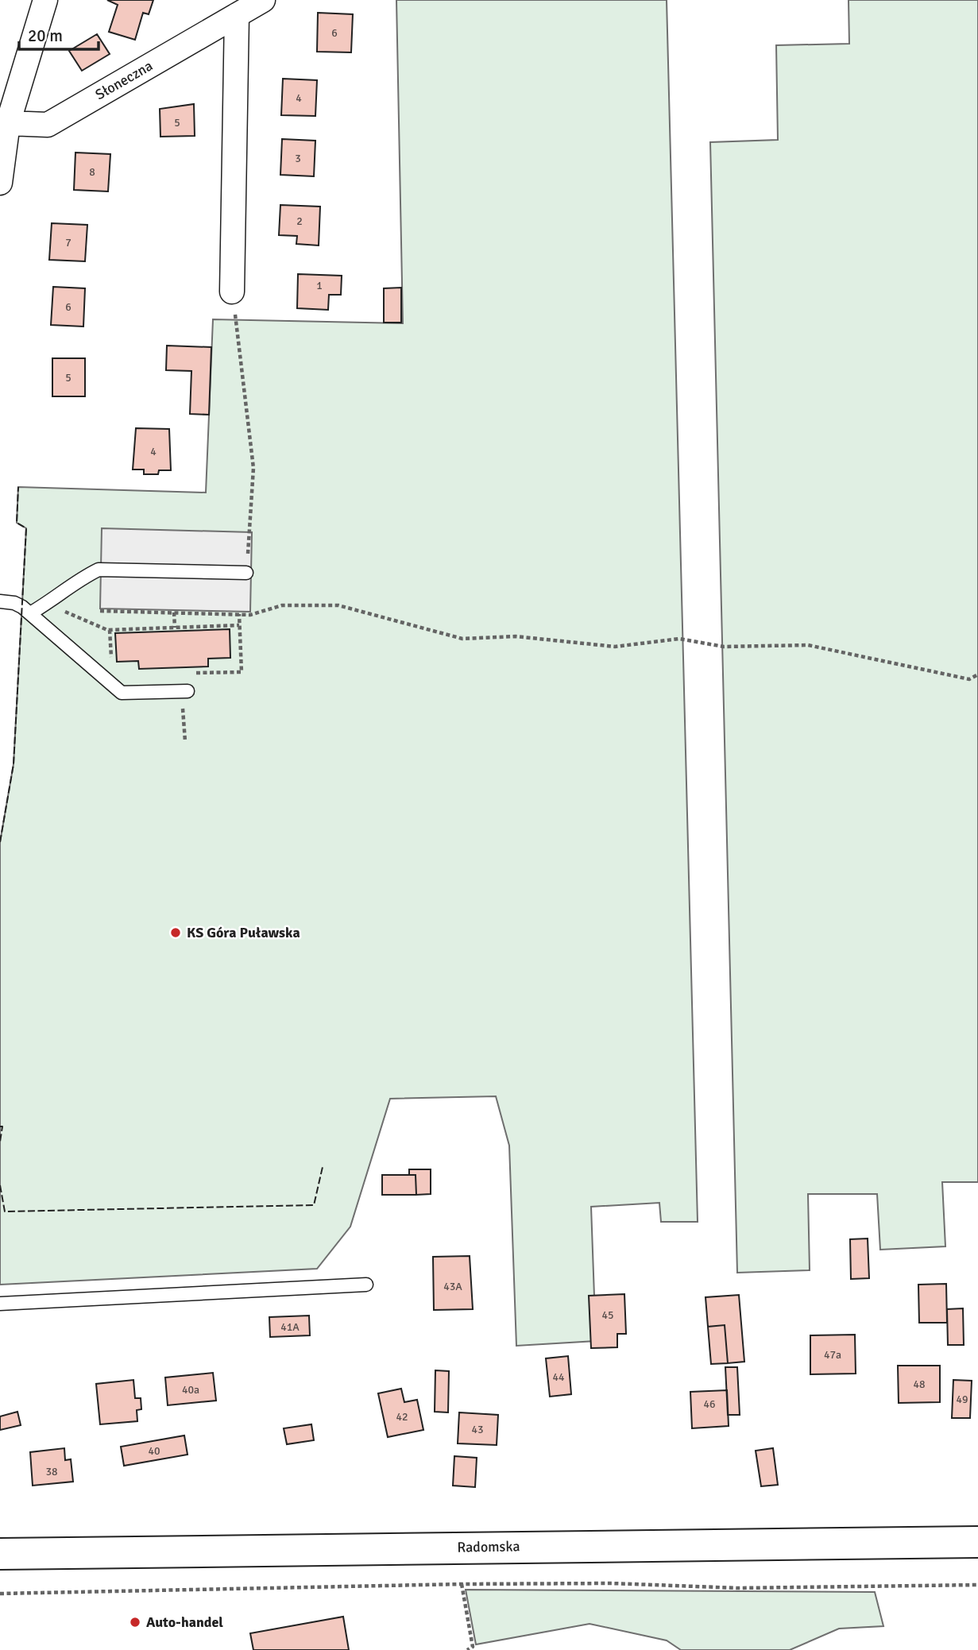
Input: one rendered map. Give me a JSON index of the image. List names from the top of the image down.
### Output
{
  "streets": {
    "main road": ["Radomska"],
    "street": ["Słoneczna"]
  },
  "places": ["KS Góra Puławska", "Auto-handel"],
  "house_numbers": [
    "6",
    "4",
    "5",
    "3",
    "8",
    "2",
    "7",
    "1",
    "6",
    "5",
    "4",
    "43A",
    "45",
    "41A",
    "47a",
    "44",
    "48",
    "40a",
    "49",
    "46",
    "42",
    "43",
    "40",
    "38"
  ],
  "scale_bar": "20 m"
}
